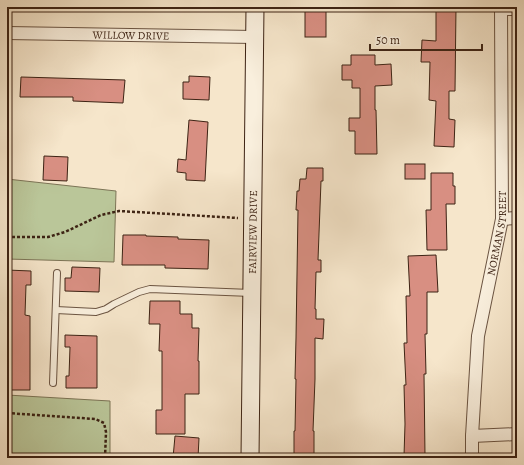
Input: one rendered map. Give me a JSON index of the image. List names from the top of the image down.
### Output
{
  "streets": {
    "main road": ["FAIRVIEW DRIVE"],
    "street": ["WILLOW DRIVE", "NORMAN STREET"]
  },
  "crossings": [
    ["WILLOW DRIVE", "FAIRVIEW DRIVE"]
  ],
  "scale_bar": "50 m"
}
